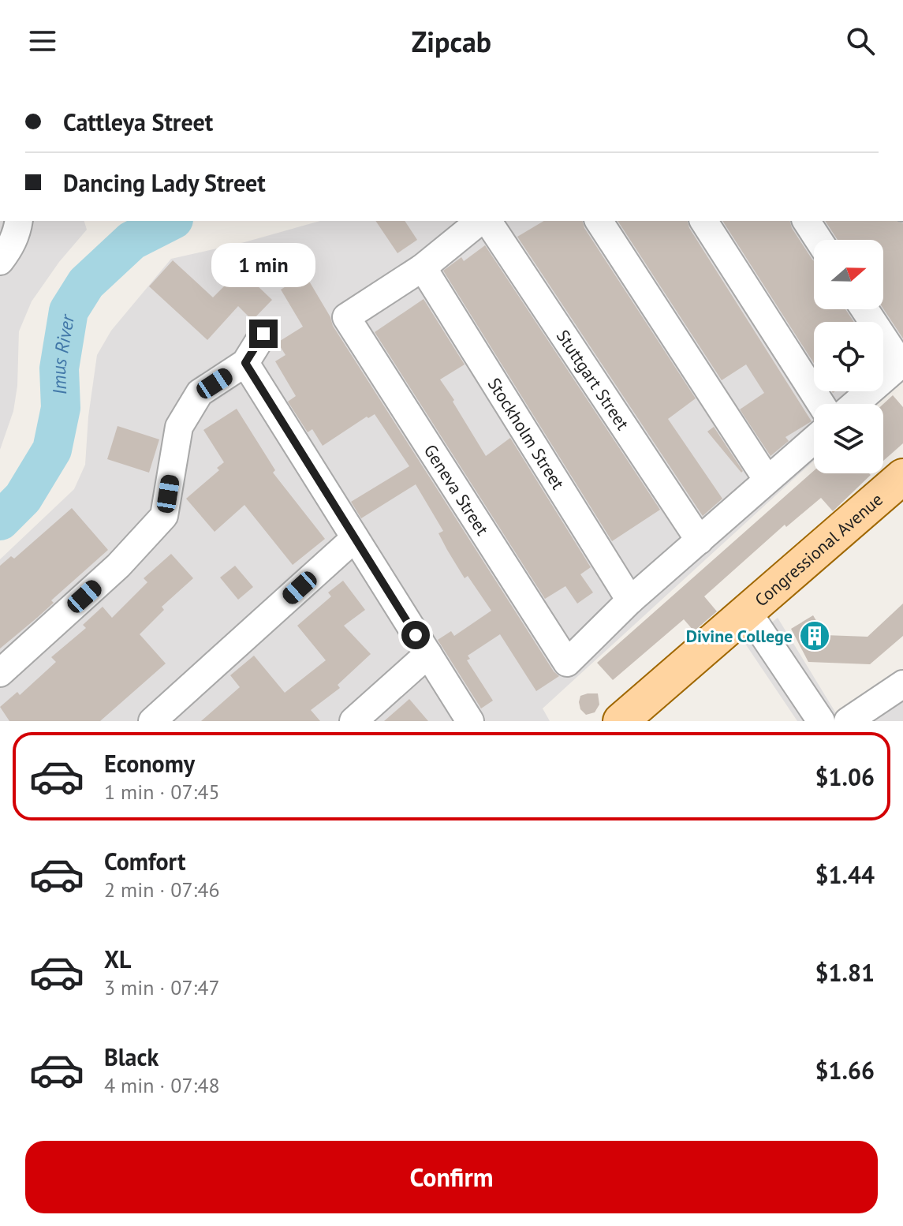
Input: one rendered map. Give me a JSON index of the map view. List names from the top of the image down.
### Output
{
  "streets": {
    "main road": ["Congressional Avenue"],
    "street": ["Stuttgart Street", "Stockholm Street", "Geneva Street"]
  },
  "crossings": [
    ["Stockholm Street", "Geneva Street"]
  ],
  "water": ["Imus River"],
  "places": {
    "building": ["Divine College"]
  },
  "north": "right",
  "page": {
    "header": "Zipcab",
    "banner": ["Cattleya Street", "Dancing Lady Street"],
    "bubble": "1 min",
    "list": [
      {
        "name": "Economy",
        "note": "1 min · 07:45",
        "value": "$1.06"
      },
      {
        "name": "Comfort",
        "note": "2 min · 07:46",
        "value": "$1.44"
      },
      {
        "name": "XL",
        "note": "3 min · 07:47",
        "value": "$1.81"
      },
      {
        "name": "Black",
        "note": "4 min · 07:48",
        "value": "$1.66"
      }
    ],
    "buttons": "Confirm"
  }
}
